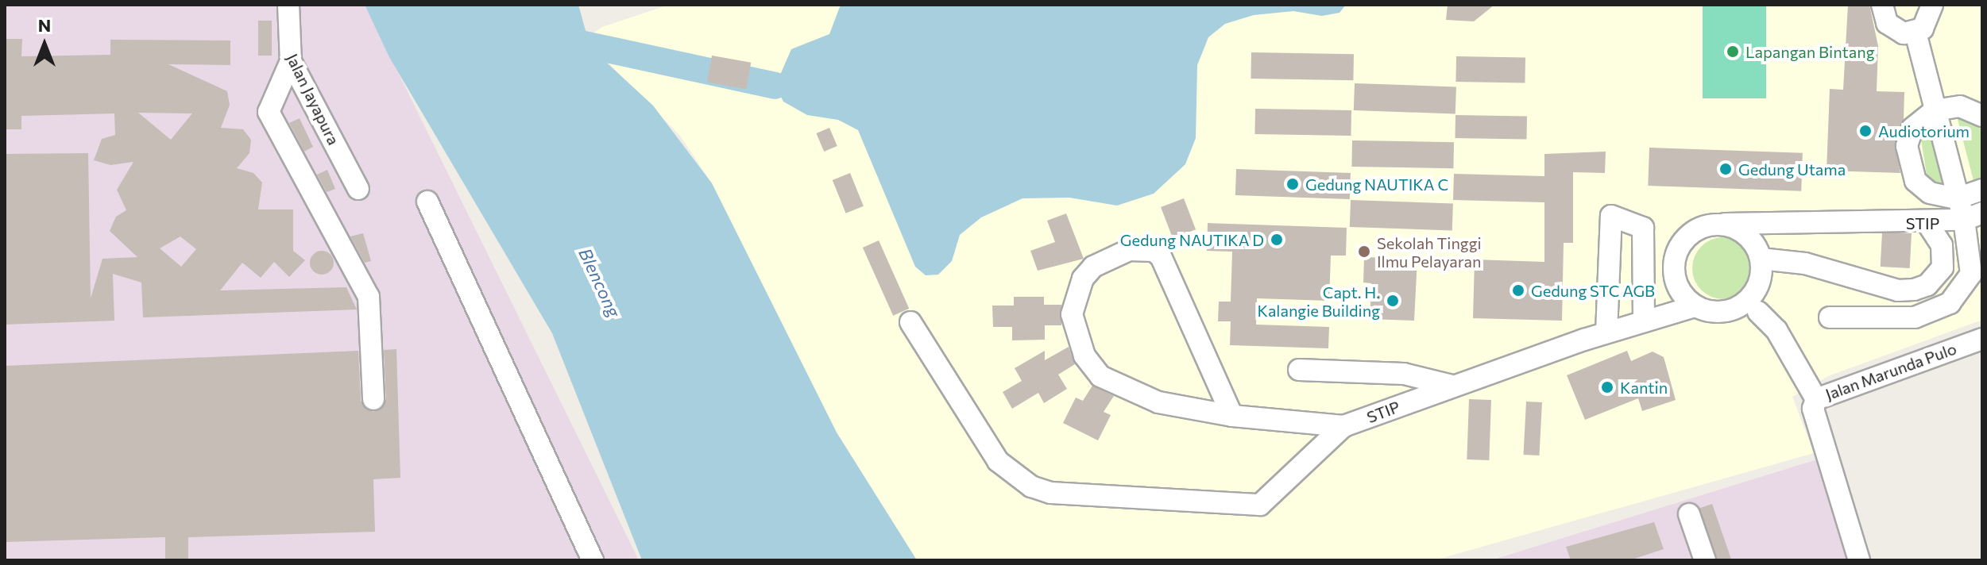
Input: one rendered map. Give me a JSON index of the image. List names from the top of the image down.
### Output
{
  "streets": {
    "street": ["Jalan Jayapura", "STIP", "Jalan Marunda Pulo"]
  },
  "water": ["Blencong"],
  "places": [
    "Lapangan Bintang",
    "Audiotorium",
    "Gedung Utama",
    "Gedung NAUTIKA C",
    "Gedung NAUTIKA D",
    "Sekolah Tinggi Ilmu Pelayaran",
    "Gedung STC AGB",
    "Capt. H. Kalangie Building",
    "Kantin"
  ],
  "north": "top"
}
